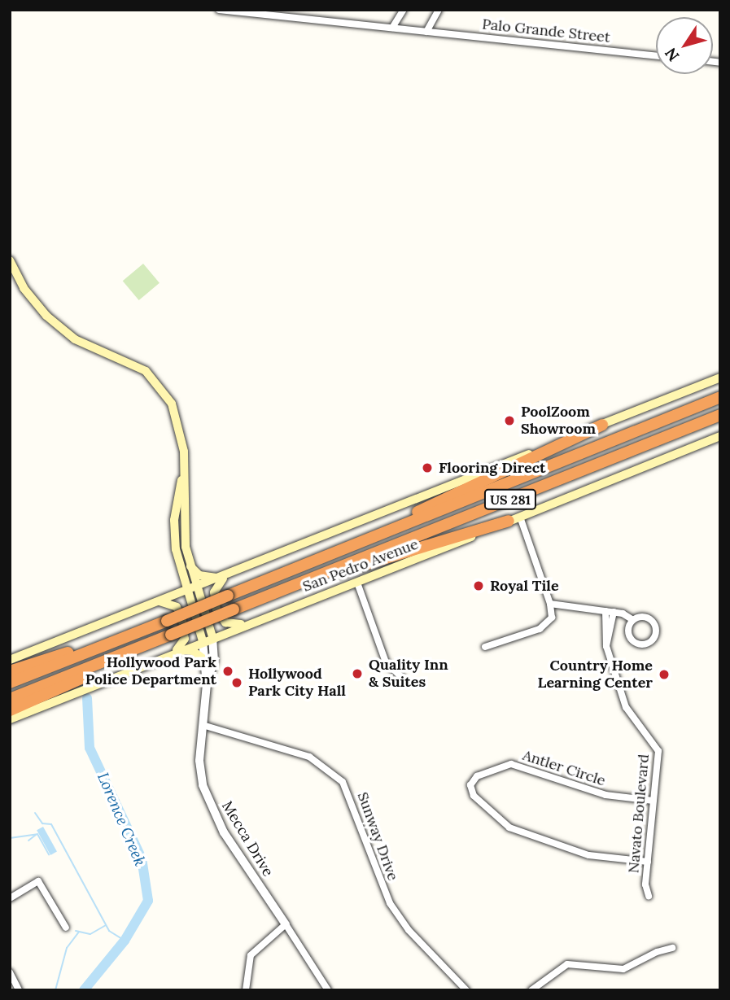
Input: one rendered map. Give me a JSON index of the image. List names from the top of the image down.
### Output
{
  "streets": {
    "highway": ["US 281"],
    "main road": ["San Pedro Avenue", "Mecca Drive"],
    "street": [
      "Palo Grande Street",
      "Antler Circle",
      "Navato Boulevard",
      "Sunway Drive"
    ]
  },
  "crossings": [
    ["San Pedro Avenue", "Mecca Drive"],
    ["Antler Circle", "Navato Boulevard"],
    ["Sunway Drive", "Mecca Drive"]
  ],
  "water": ["Lorence Creek"],
  "places": [
    "PoolZoom Showroom",
    "Flooring Direct",
    "Royal Tile",
    "Hollywood Park Police Department",
    "Quality Inn & Suites",
    "Country Home Learning Center",
    "Hollywood Park City Hall"
  ],
  "north": "bottom left"
}
